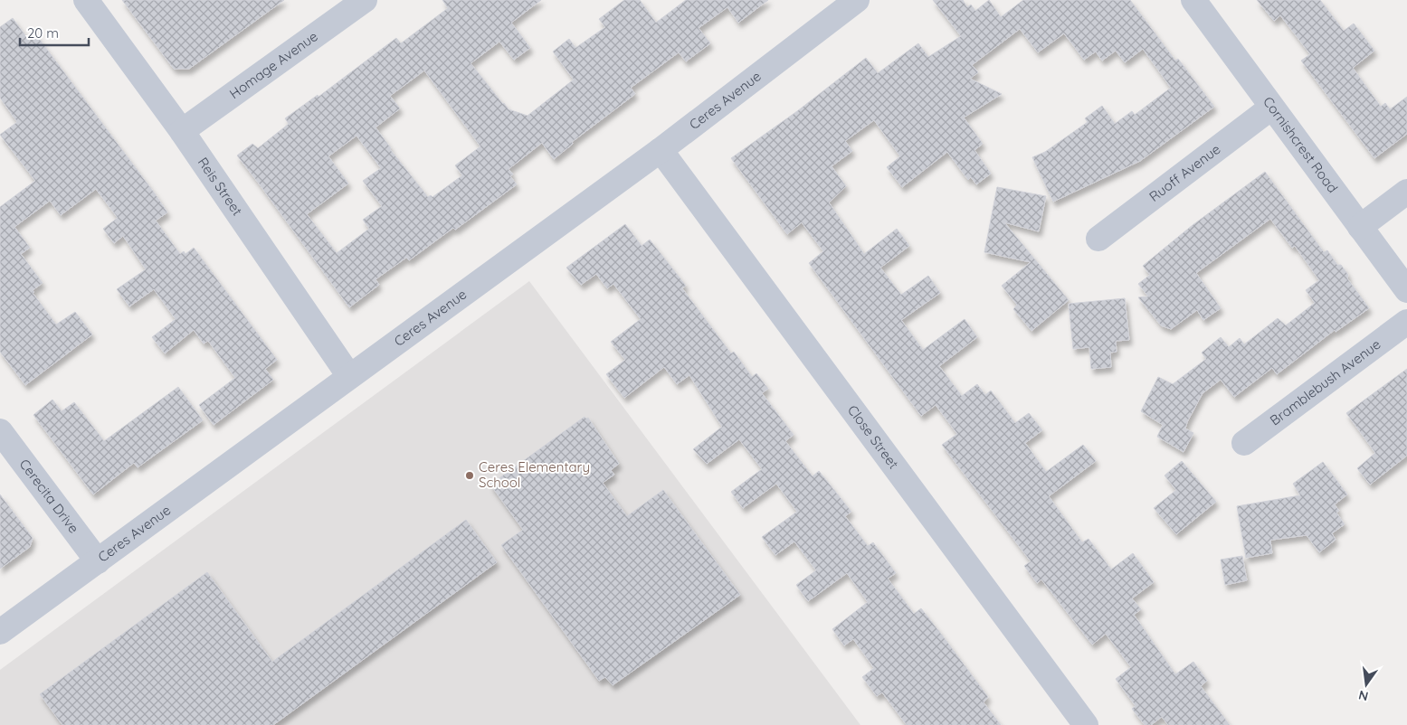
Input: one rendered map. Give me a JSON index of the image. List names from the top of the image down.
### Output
{
  "streets": {
    "street": [
      "Homage Avenue",
      "Ceres Avenue",
      "Cornishcrest Road",
      "Ruoff Avenue",
      "Reis Street",
      "Bramblebush Avenue",
      "Close Street",
      "Cerecita Drive"
    ]
  },
  "crossings": [
    ["Homage Avenue", "Reis Street"],
    ["Ceres Avenue", "Reis Street"],
    ["Ceres Avenue", "Close Street"],
    ["Ceres Avenue", "Cerecita Drive"],
    ["Cornishcrest Road", "Ruoff Avenue"]
  ],
  "places": ["Ceres Elementary School"],
  "scale_bar": "20 m",
  "north": "bottom"
}
